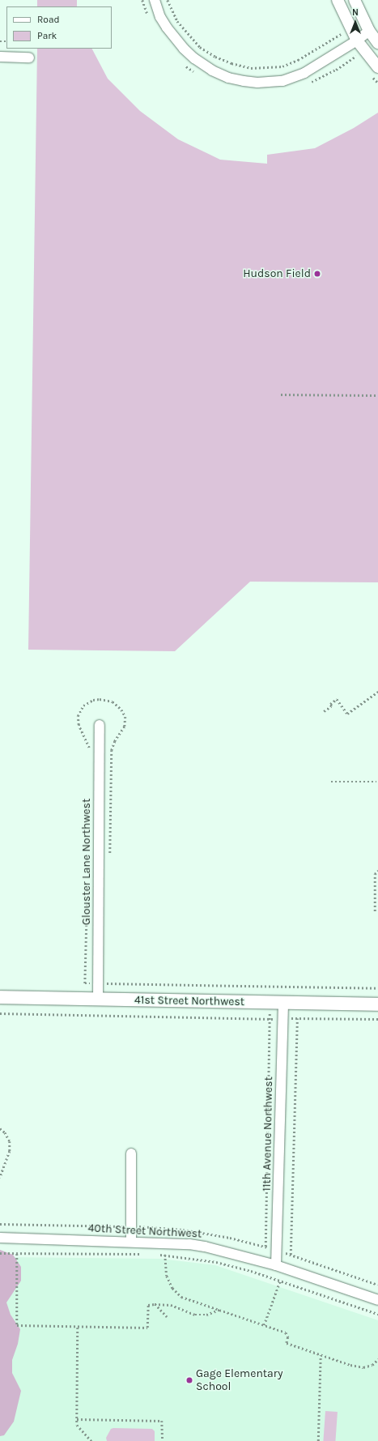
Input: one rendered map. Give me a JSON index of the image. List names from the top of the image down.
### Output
{
  "streets": {
    "main road": ["41st Street Northwest"],
    "street": ["Glouster Lane Northwest", "11th Avenue Northwest", "40th Street Northwest"]
  },
  "crossings": [
    ["Glouster Lane Northwest", "41st Street Northwest"],
    ["41st Street Northwest", "11th Avenue Northwest"],
    ["11th Avenue Northwest", "40th Street Northwest"]
  ],
  "places": ["Hudson Field", "Gage Elementary School"],
  "legend": ["Road", "Park"],
  "north": "top"
}
